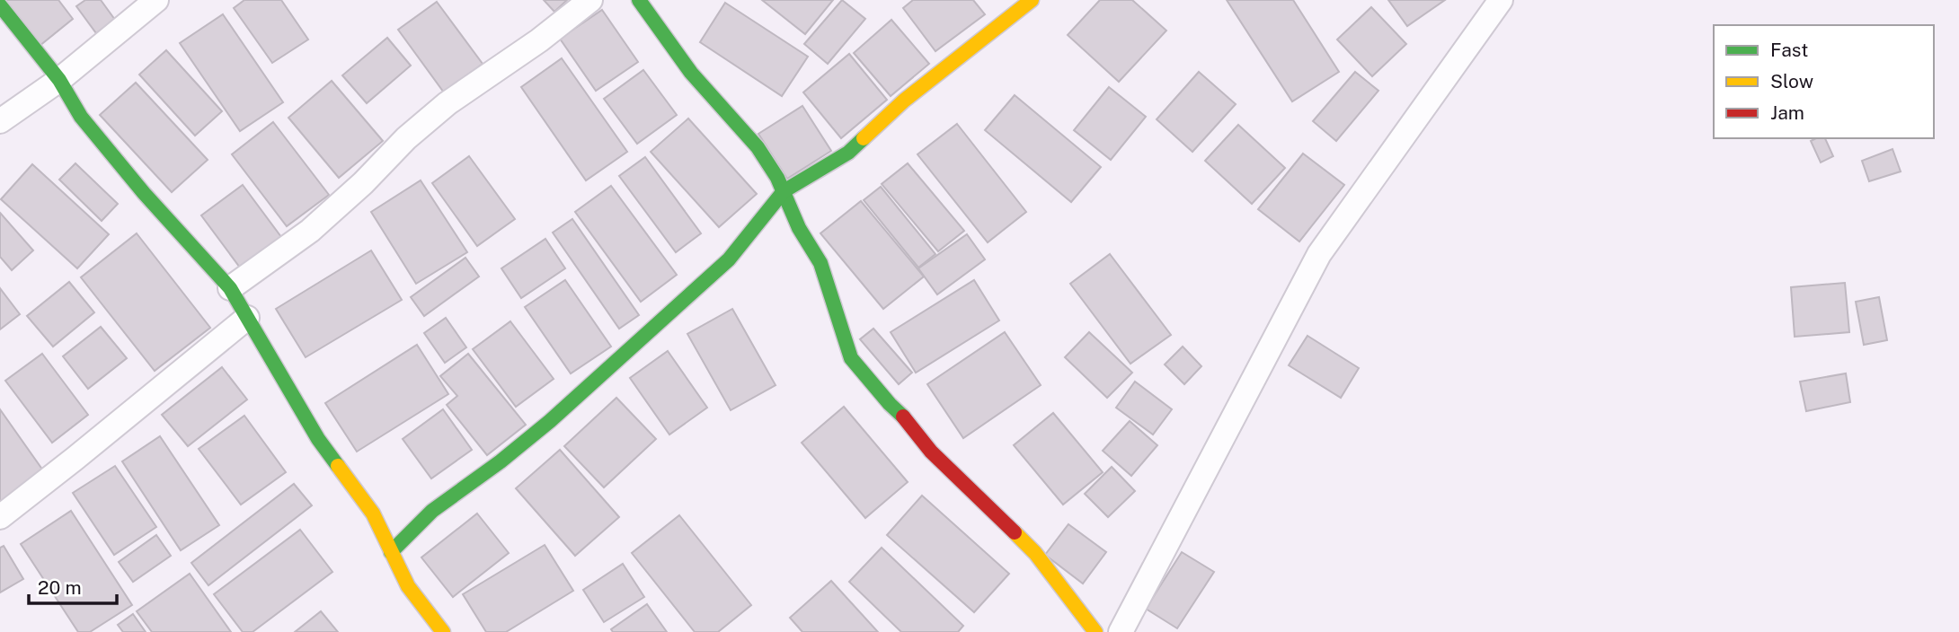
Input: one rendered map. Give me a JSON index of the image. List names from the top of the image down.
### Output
{
  "legend": ["Fast", "Slow", "Jam"],
  "scale_bar": "20 m"
}
